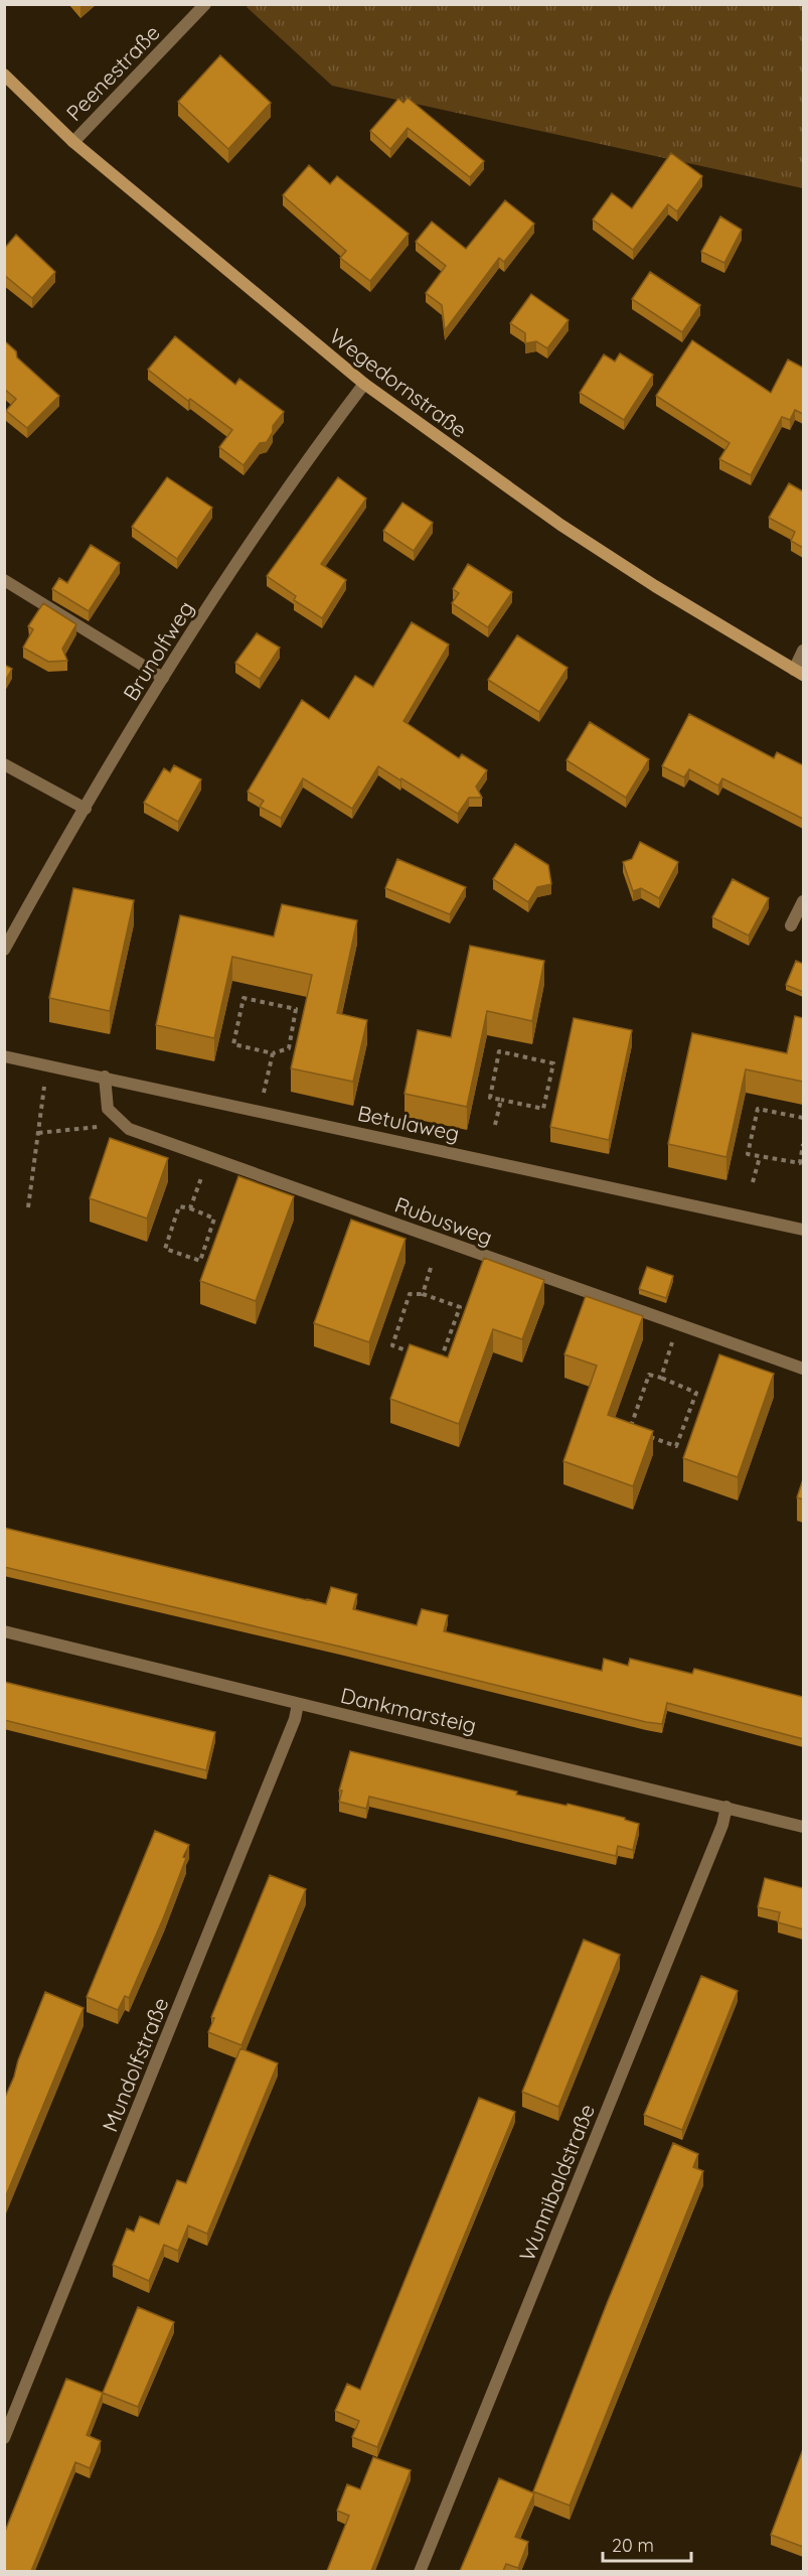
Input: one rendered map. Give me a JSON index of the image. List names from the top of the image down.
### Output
{
  "streets": {
    "street": [
      "Peenestraße",
      "Wegedornstraße",
      "Brunolfweg",
      "Betulaweg",
      "Rubusweg",
      "Dankmarsteig",
      "Mundolfstraße",
      "Wunnibaldstraße"
    ]
  },
  "crossings": [
    ["Peenestraße", "Wegedornstraße"],
    ["Wegedornstraße", "Brunolfweg"],
    ["Dankmarsteig", "Mundolfstraße"],
    ["Dankmarsteig", "Wunnibaldstraße"]
  ],
  "scale_bar": "20 m"
}
